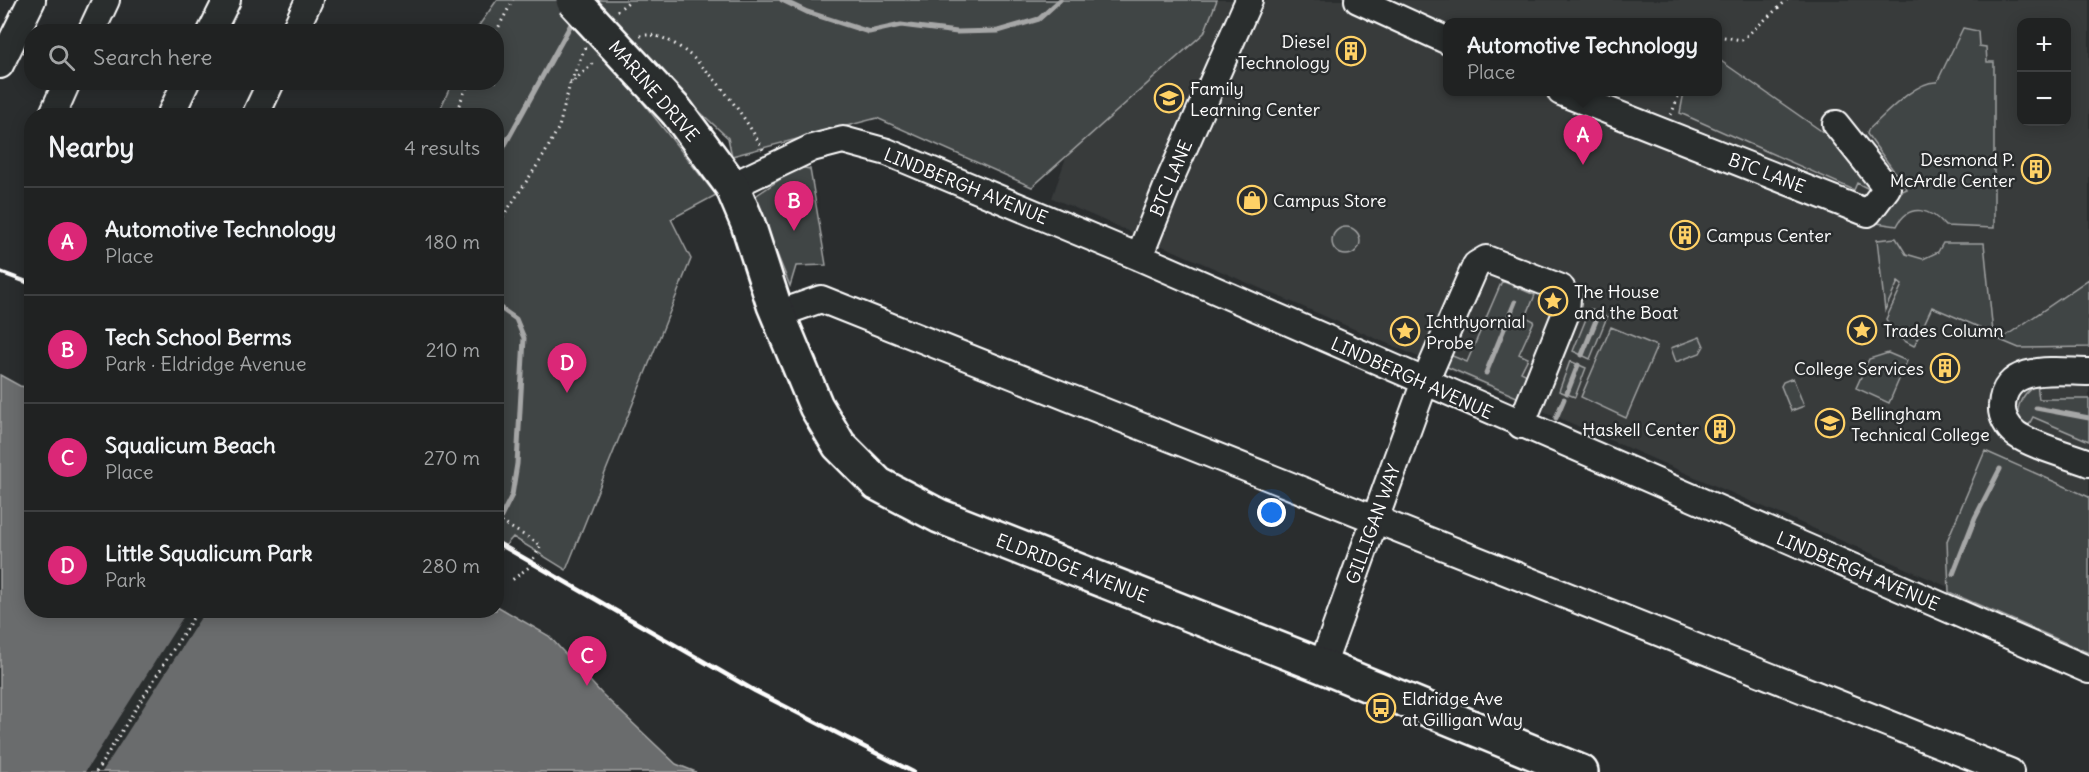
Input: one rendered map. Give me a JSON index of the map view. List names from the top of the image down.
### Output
{
  "streets": {
    "main road": ["MARINE DRIVE", "ELDRIDGE AVENUE"],
    "street": ["BTC LANE", "LINDBERGH AVENUE", "GILLIGAN WAY"]
  },
  "crossings": [
    ["MARINE DRIVE", "LINDBERGH AVENUE"],
    ["MARINE DRIVE", "ELDRIDGE AVENUE"],
    ["BTC LANE", "LINDBERGH AVENUE"],
    ["LINDBERGH AVENUE", "GILLIGAN WAY"],
    ["LINDBERGH AVENUE", "ELDRIDGE AVENUE"],
    ["GILLIGAN WAY", "ELDRIDGE AVENUE"]
  ],
  "places": {
    "building": [
      "Diesel Technology",
      "Desmond P. McArdle Center",
      "Campus Center",
      "College Services",
      "Haskell Center"
    ],
    "school or university": ["Family Learning Center", "Bellingham Technical College"],
    "shop": ["Campus Store"],
    "place": ["The House and the Boat", "Trades Column", "Ichthyornial Probe"],
    "bus stop": ["Eldridge Ave at Gilligan Way"]
  },
  "page": {
    "map_buttons": ["+", "−"],
    "popup": ["Automotive Technology", "Place"],
    "search": "Search here",
    "heading": ["Nearby", "4 results"],
    "pins": [
      "A",
      "B",
      "D",
      "C"
    ],
    "list": [
      {
        "mark": "A",
        "name": "Automotive Technology",
        "note": "Place",
        "value": "180 m"
      },
      {
        "mark": "B",
        "name": "Tech School Berms",
        "note": "Park · Eldridge Avenue",
        "value": "210 m"
      },
      {
        "mark": "C",
        "name": "Squalicum Beach",
        "note": "Place",
        "value": "270 m"
      },
      {
        "mark": "D",
        "name": "Little Squalicum Park",
        "note": "Park",
        "value": "280 m"
      }
    ]
  }
}
